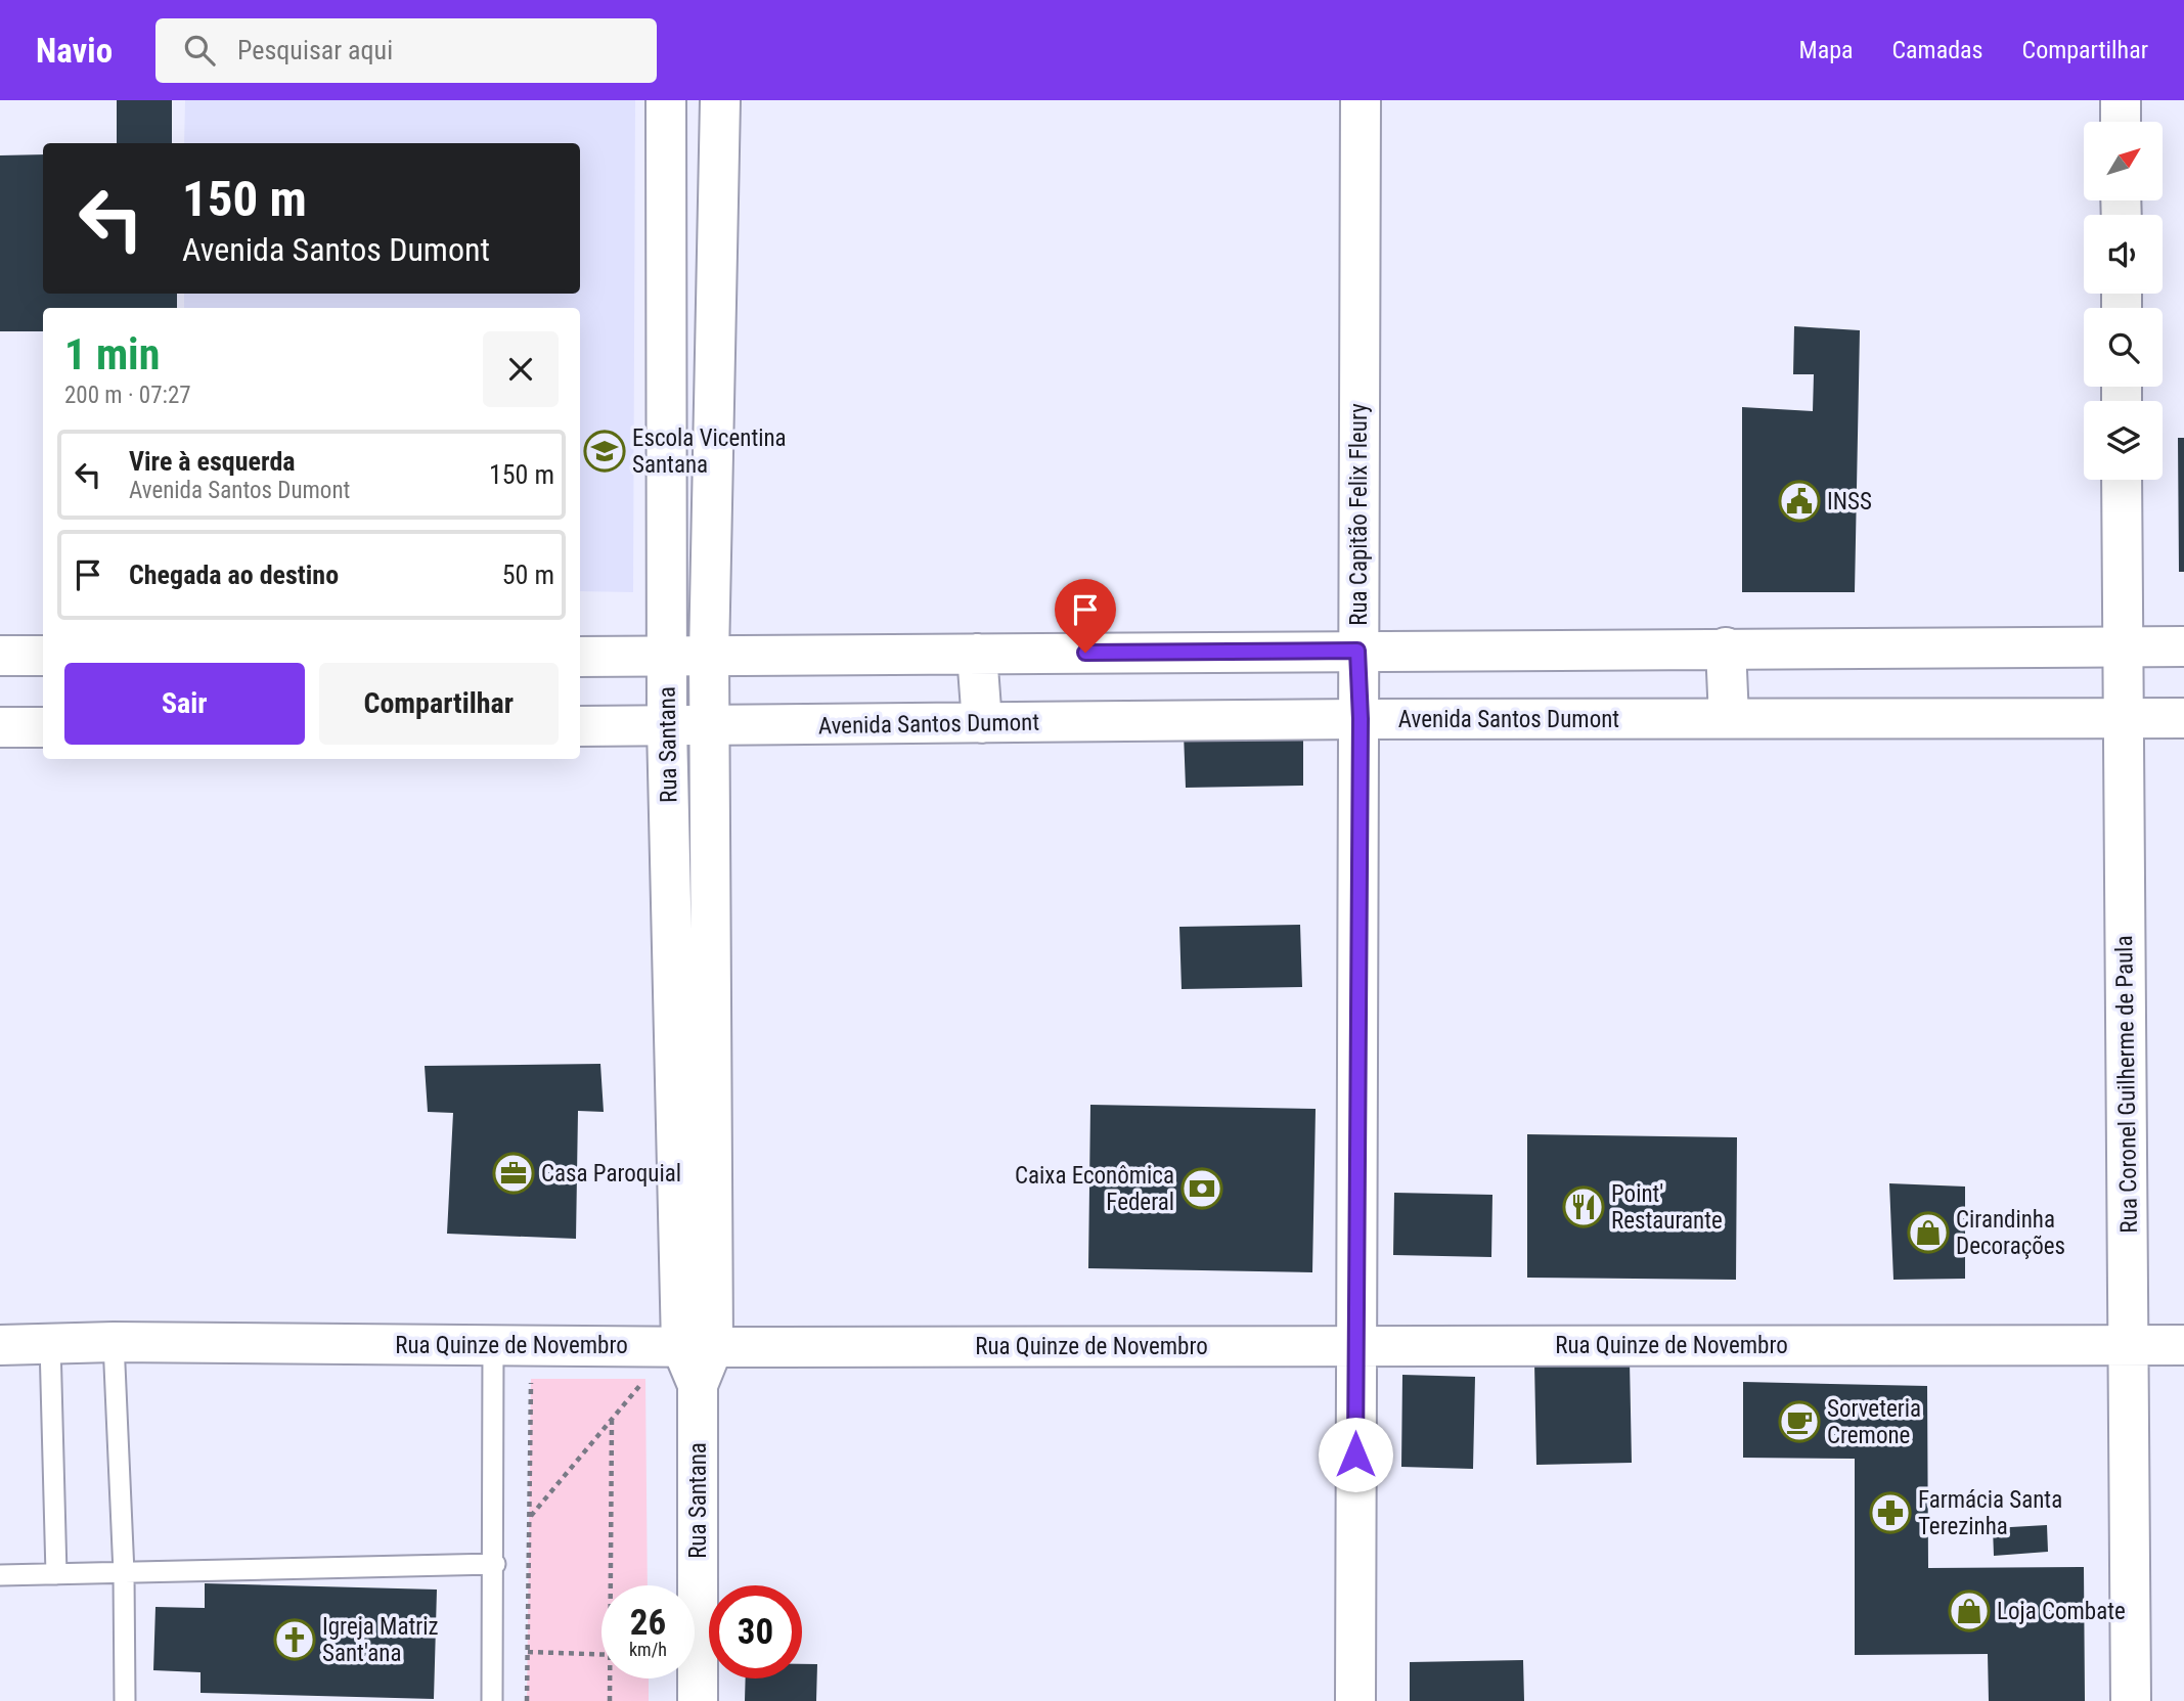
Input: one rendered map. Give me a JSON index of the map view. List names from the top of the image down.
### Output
{
  "streets": {
    "street": [
      "Rua Capitão Felix Fleury",
      "Avenida Santos Dumont",
      "Rua Santana",
      "Rua Coronel Guilherme de Paula",
      "Rua Quinze de Novembro"
    ]
  },
  "crossings": [
    ["Rua Capitão Felix Fleury", "Avenida Santos Dumont"],
    ["Rua Capitão Felix Fleury", "Rua Quinze de Novembro"],
    ["Avenida Santos Dumont", "Rua Santana"],
    ["Avenida Santos Dumont", "Rua Coronel Guilherme de Paula"],
    ["Rua Santana", "Rua Quinze de Novembro"],
    ["Rua Coronel Guilherme de Paula", "Rua Quinze de Novembro"]
  ],
  "places": {
    "school or university": ["Escola Vicentina Santana"],
    "public building": ["INSS"],
    "office": ["Casa Paroquial"],
    "bank": ["Caixa Econômica Federal"],
    "restaurant": ["Point' Restaurante"],
    "shop": ["Cirandinha Decorações", "Loja Combate"],
    "cafe": ["Sorveteria Cremone"],
    "pharmacy": ["Farmácia Santa Terezinha"],
    "church": ["Igreja Matriz Sant'ana"]
  },
  "north": "top right",
  "page": {
    "header": "Navio",
    "search": "Pesquisar aqui",
    "nav": ["Mapa", "Camadas", "Compartilhar"],
    "turn": ["150 m", "Avenida Santos Dumont"],
    "heading": ["1 min", "200 m · 07:27"],
    "list": [
      {
        "name": "Vire à esquerda",
        "note": "Avenida Santos Dumont",
        "value": "150 m"
      },
      {
        "name": "Chegada ao destino",
        "value": "50 m"
      }
    ],
    "buttons": ["Sair", "Compartilhar"],
    "speed": "26 km/h",
    "limit": "30"
  }
}
